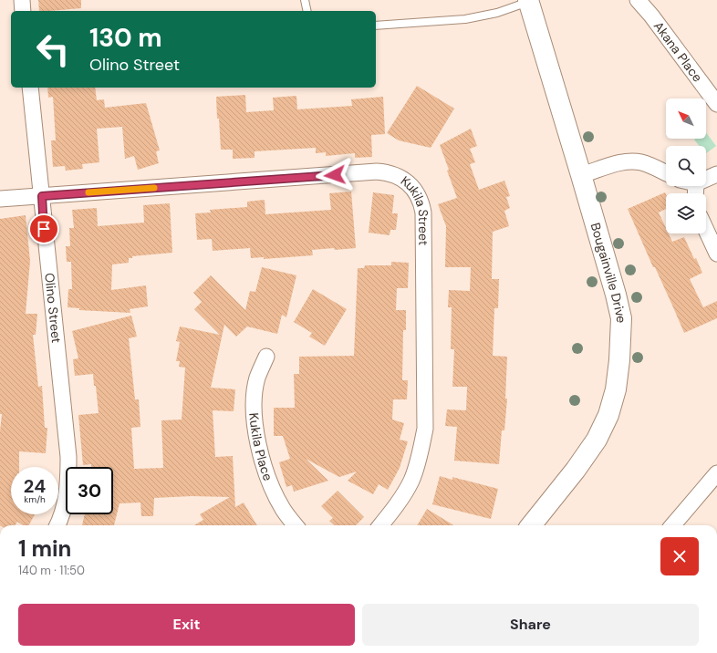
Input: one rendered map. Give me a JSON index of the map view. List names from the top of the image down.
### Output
{
  "streets": {
    "street": [
      "Akana Place",
      "Kukila Street",
      "Bougainville Drive",
      "Olino Street",
      "Kukila Place"
    ]
  },
  "crossings": [
    ["Kukila Street", "Olino Street"]
  ],
  "north": "top left",
  "page": {
    "turn": ["130 m", "Olino Street"],
    "speed": "24 km/h",
    "limit": "30",
    "heading": ["1 min", "140 m · 11:50"],
    "buttons": ["Exit", "Share"]
  }
}
